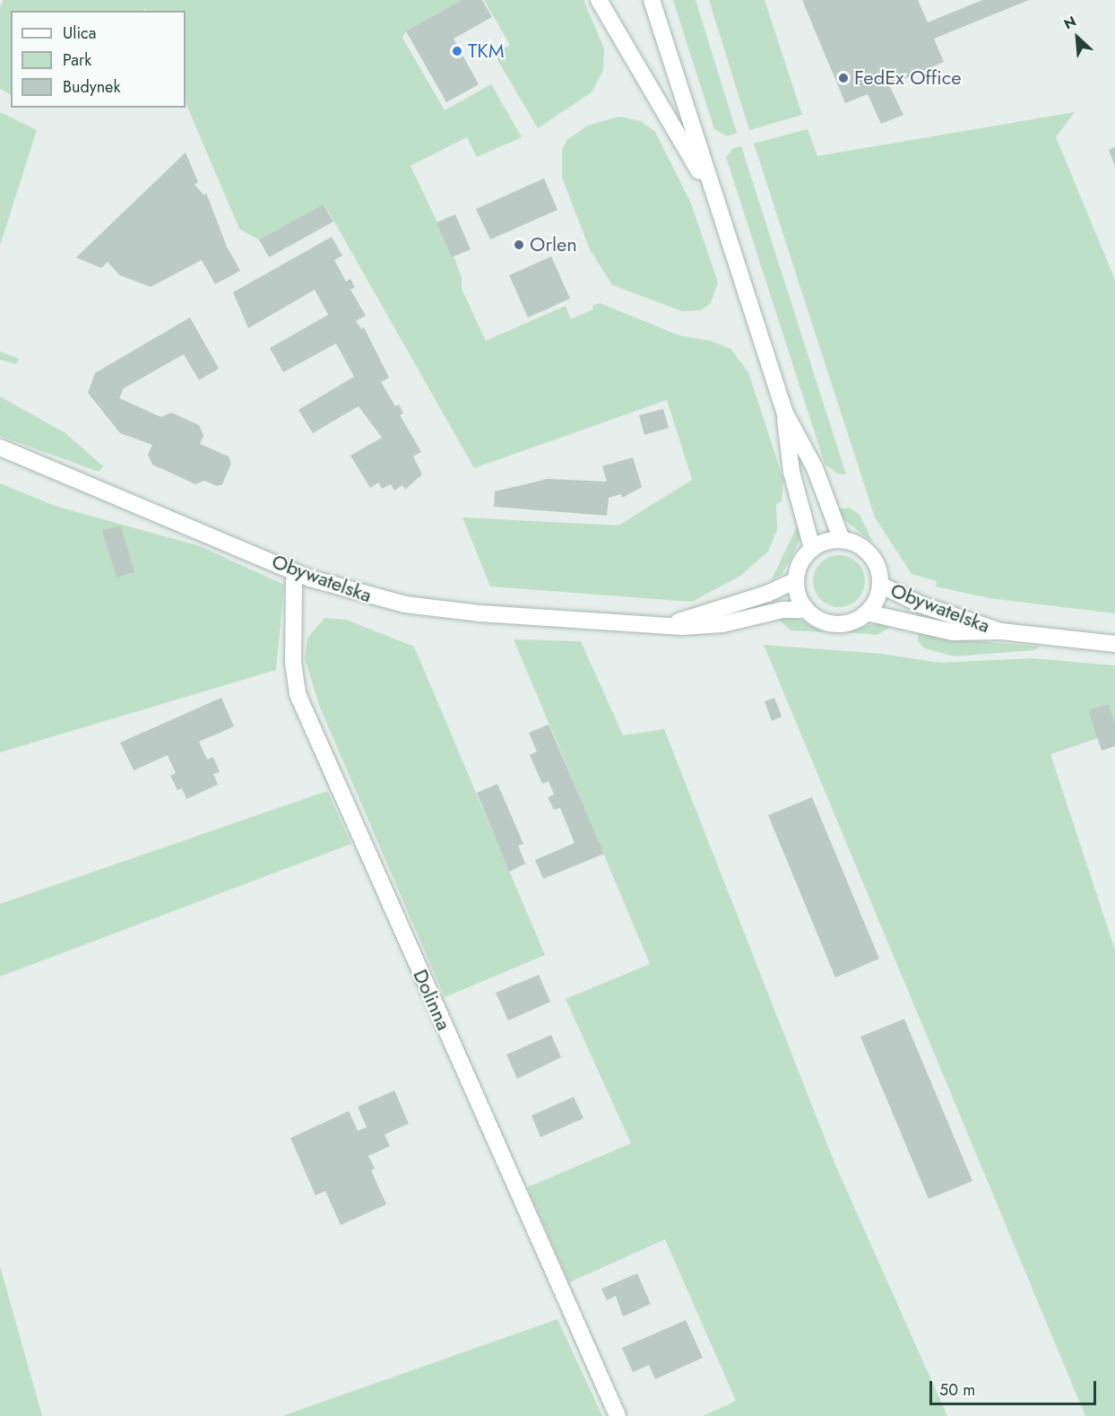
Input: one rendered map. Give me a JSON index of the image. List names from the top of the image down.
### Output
{
  "streets": {
    "street": ["Obywatelska", "Dolinna"]
  },
  "crossings": [
    ["Obywatelska", "Dolinna"]
  ],
  "places": ["TKM", "FedEx Office", "Orlen"],
  "legend": ["Ulica", "Park", "Budynek"],
  "scale_bar": "50 m",
  "north": "top left"
}
